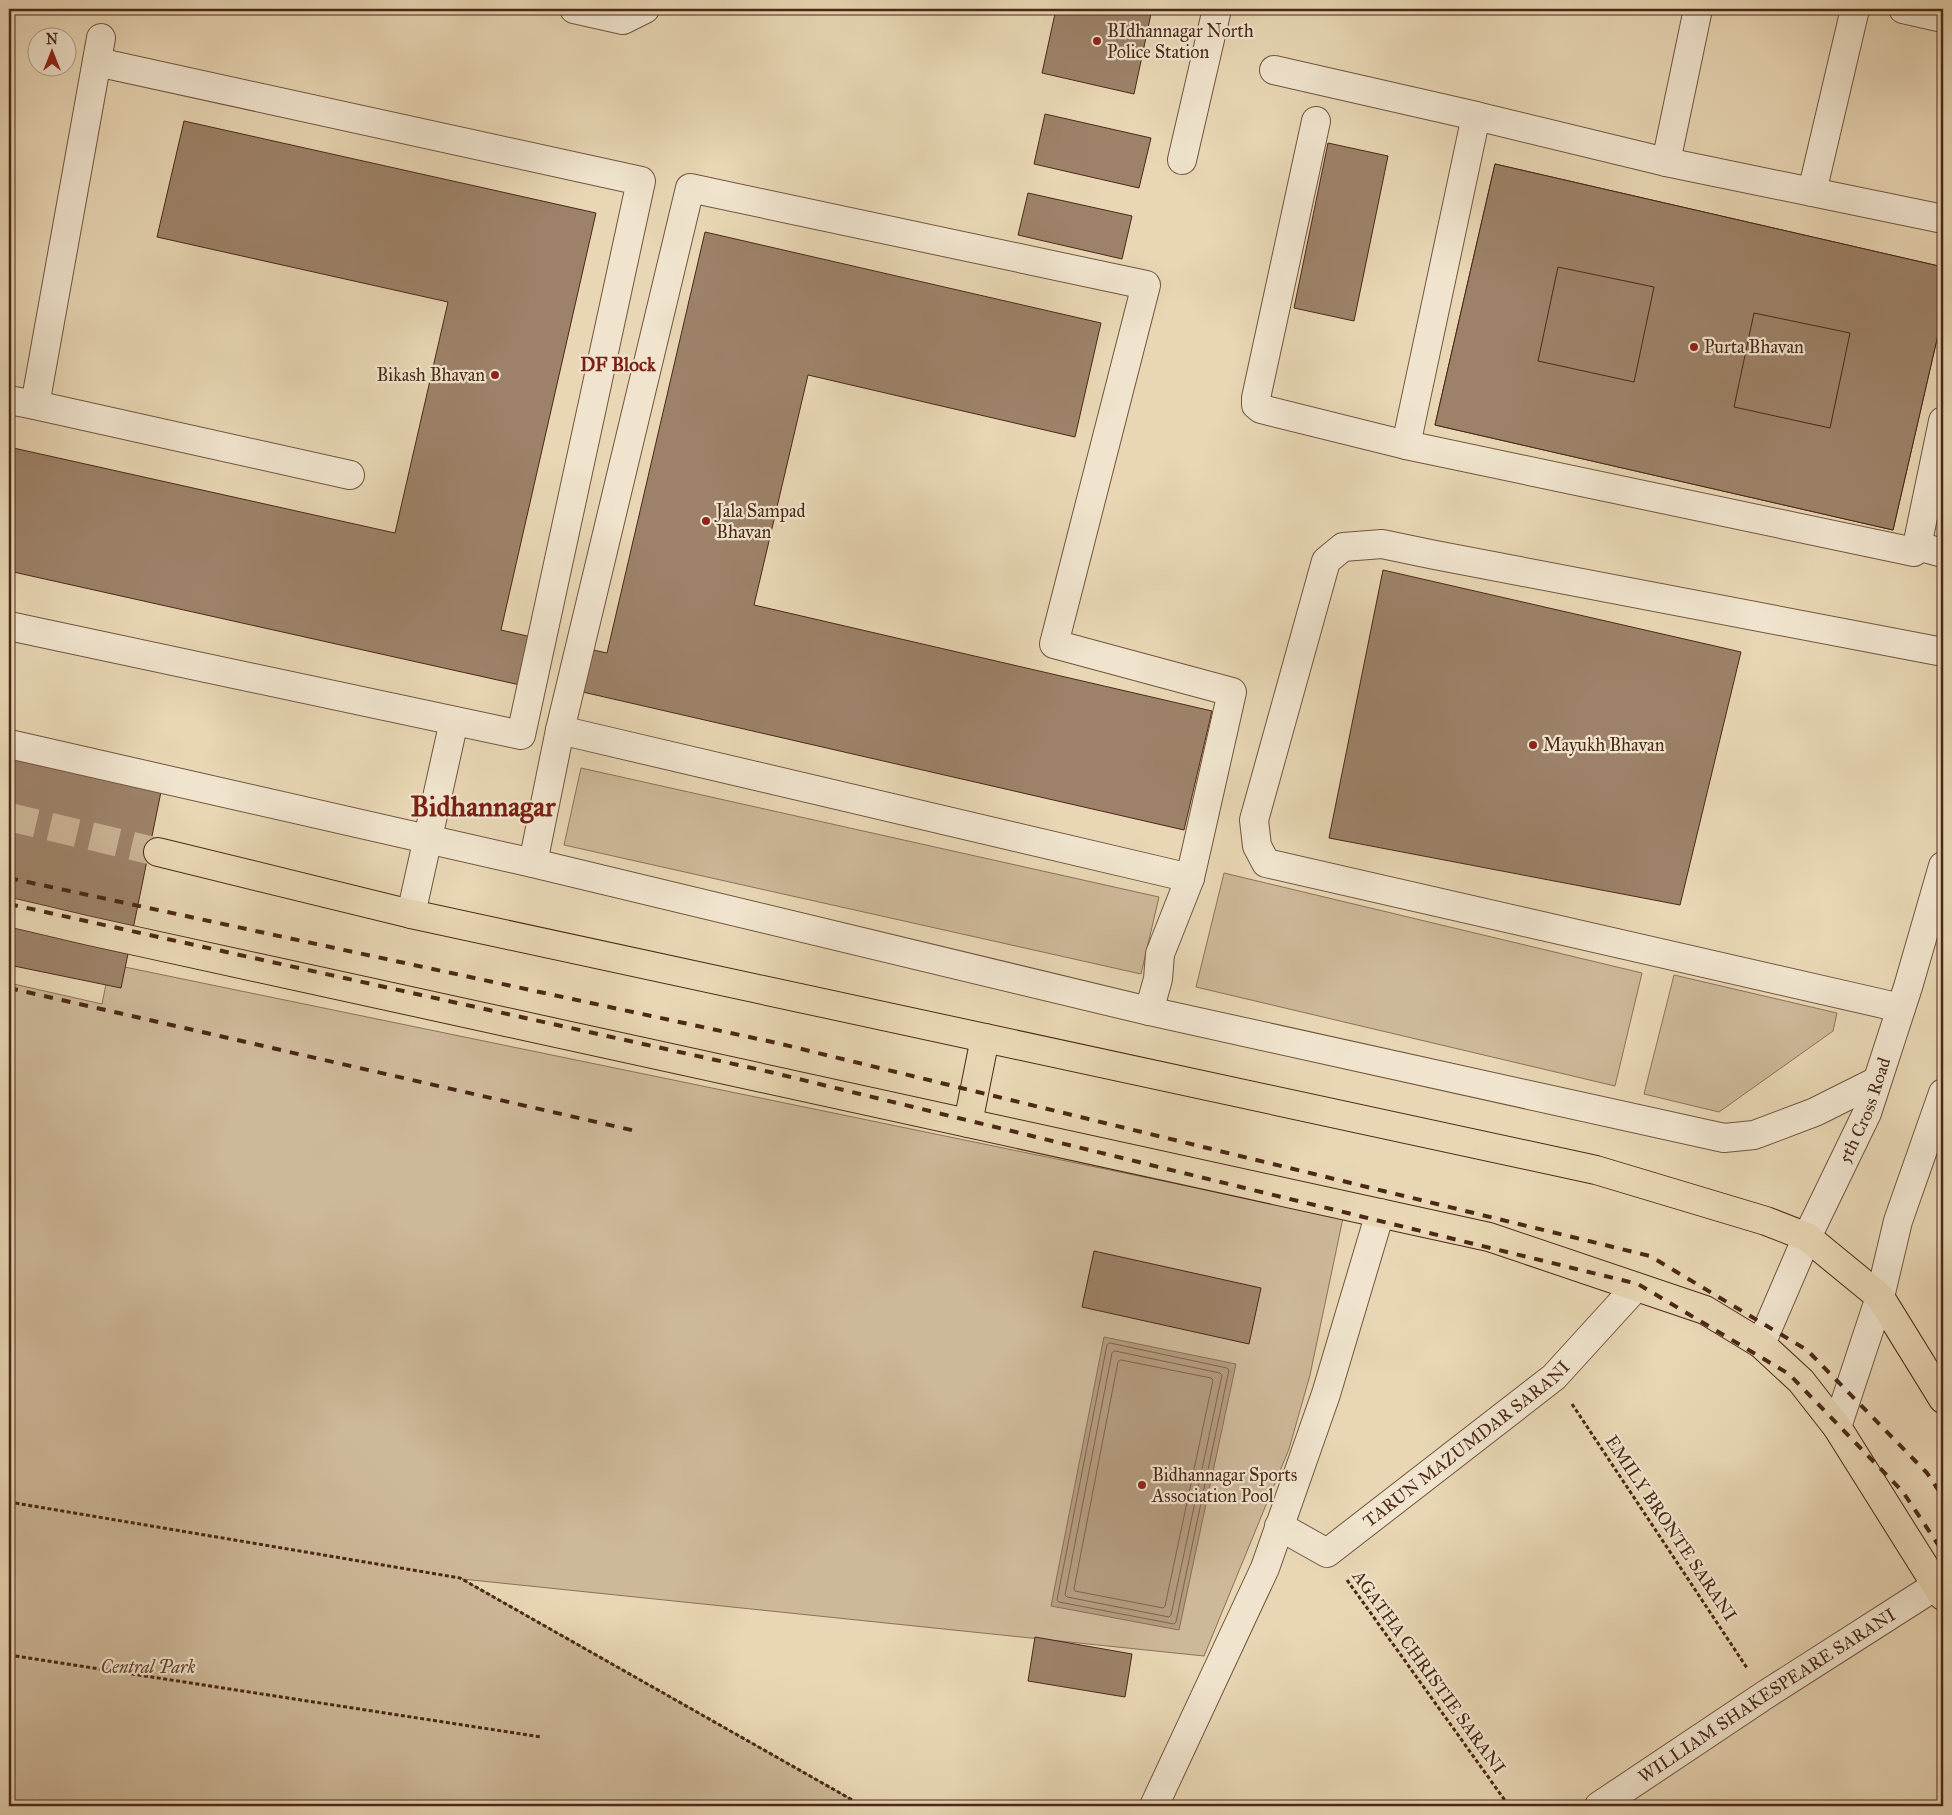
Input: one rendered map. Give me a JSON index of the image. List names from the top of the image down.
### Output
{
  "streets": {
    "street": ["5th Cross Road", "TARUN MAZUMDAR SARANI", "WILLIAM SHAKESPEARE SARANI"],
    "path": ["EMILY BRONTE SARANI", "AGATHA CHRISTIE SARANI"]
  },
  "crossings": [
    ["TARUN MAZUMDAR SARANI", "EMILY BRONTE SARANI"],
    ["TARUN MAZUMDAR SARANI", "AGATHA CHRISTIE SARANI"],
    ["EMILY BRONTE SARANI", "WILLIAM SHAKESPEARE SARANI"]
  ],
  "districts": ["DF Block", "Bidhannagar"],
  "parks": ["Central Park"],
  "places": [
    "BIdhannagar North Police Station",
    "Purta Bhavan",
    "Bikash Bhavan",
    "Jala Sampad Bhavan",
    "Mayukh Bhavan",
    "Bidhannagar Sports Association Pool"
  ],
  "north": "top"
}
